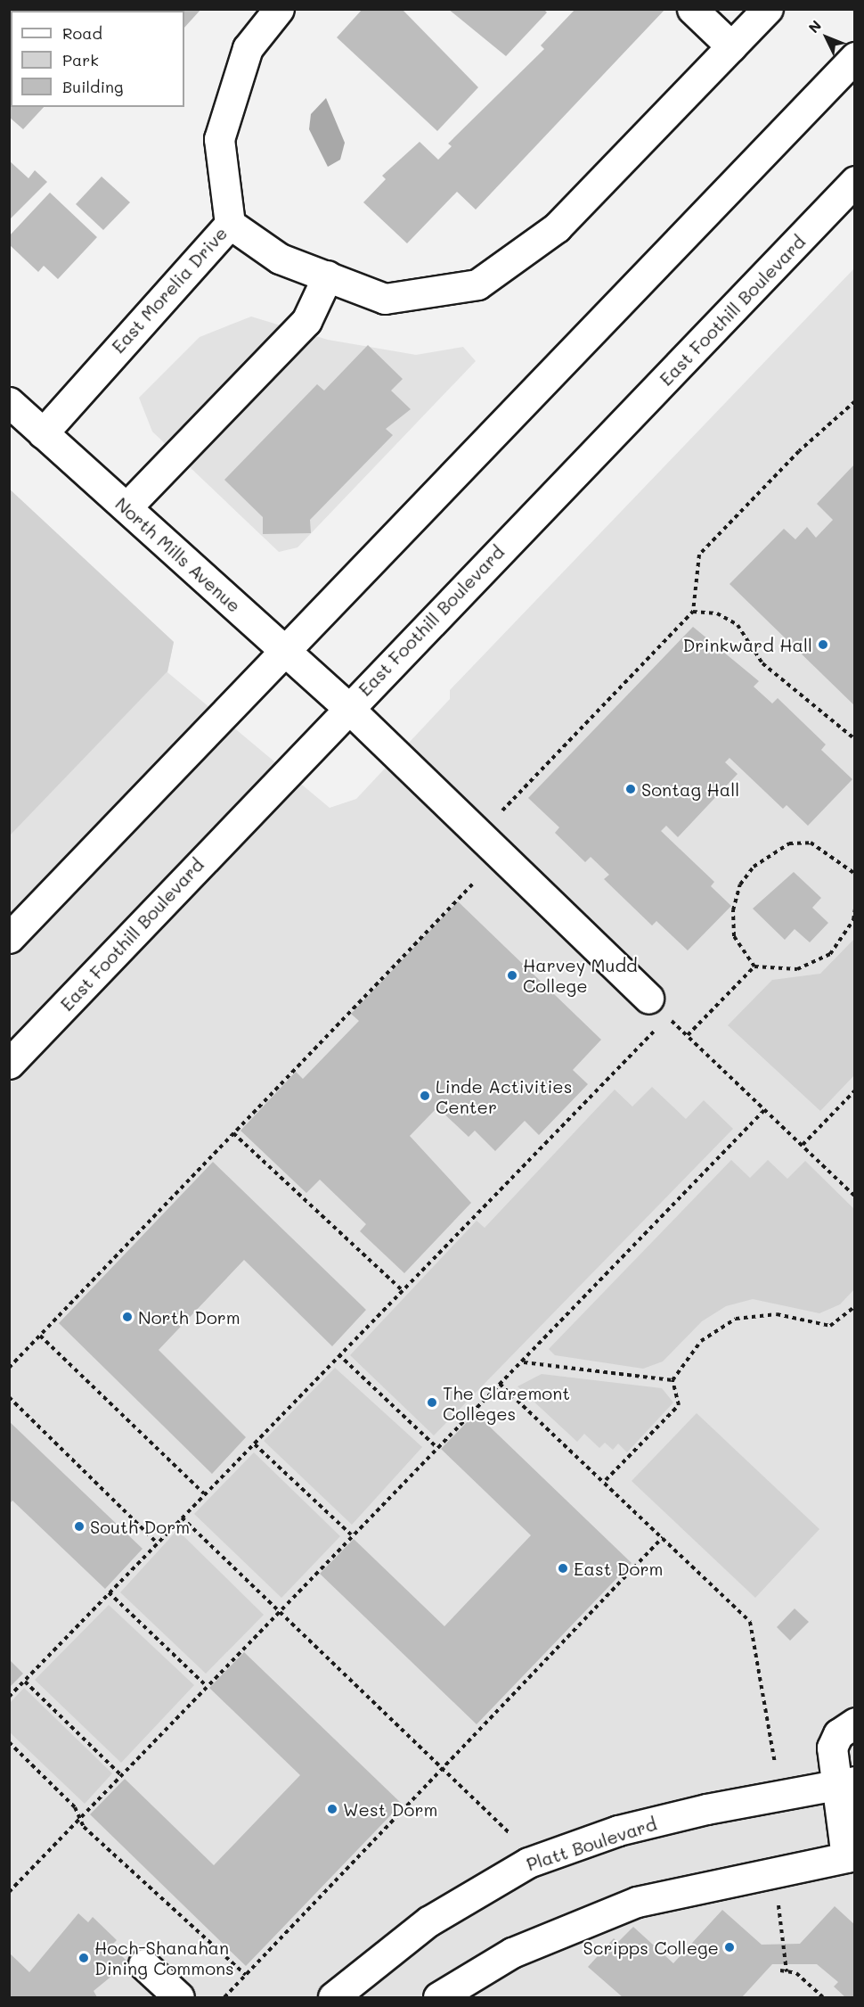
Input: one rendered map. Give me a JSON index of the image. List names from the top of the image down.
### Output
{
  "streets": {
    "main road": [
      "East Morelia Drive",
      "East Foothill Boulevard",
      "North Mills Avenue",
      "Platt Boulevard"
    ]
  },
  "crossings": [
    ["East Morelia Drive", "North Mills Avenue"],
    ["East Foothill Boulevard", "North Mills Avenue"]
  ],
  "places": [
    "Drinkward Hall",
    "Sontag Hall",
    "Harvey Mudd College",
    "Linde Activities Center",
    "North Dorm",
    "The Claremont Colleges",
    "South Dorm",
    "East Dorm",
    "West Dorm",
    "Scripps College",
    "Hoch-Shanahan Dining Commons"
  ],
  "legend": ["Road", "Park", "Building"],
  "north": "top left"
}
